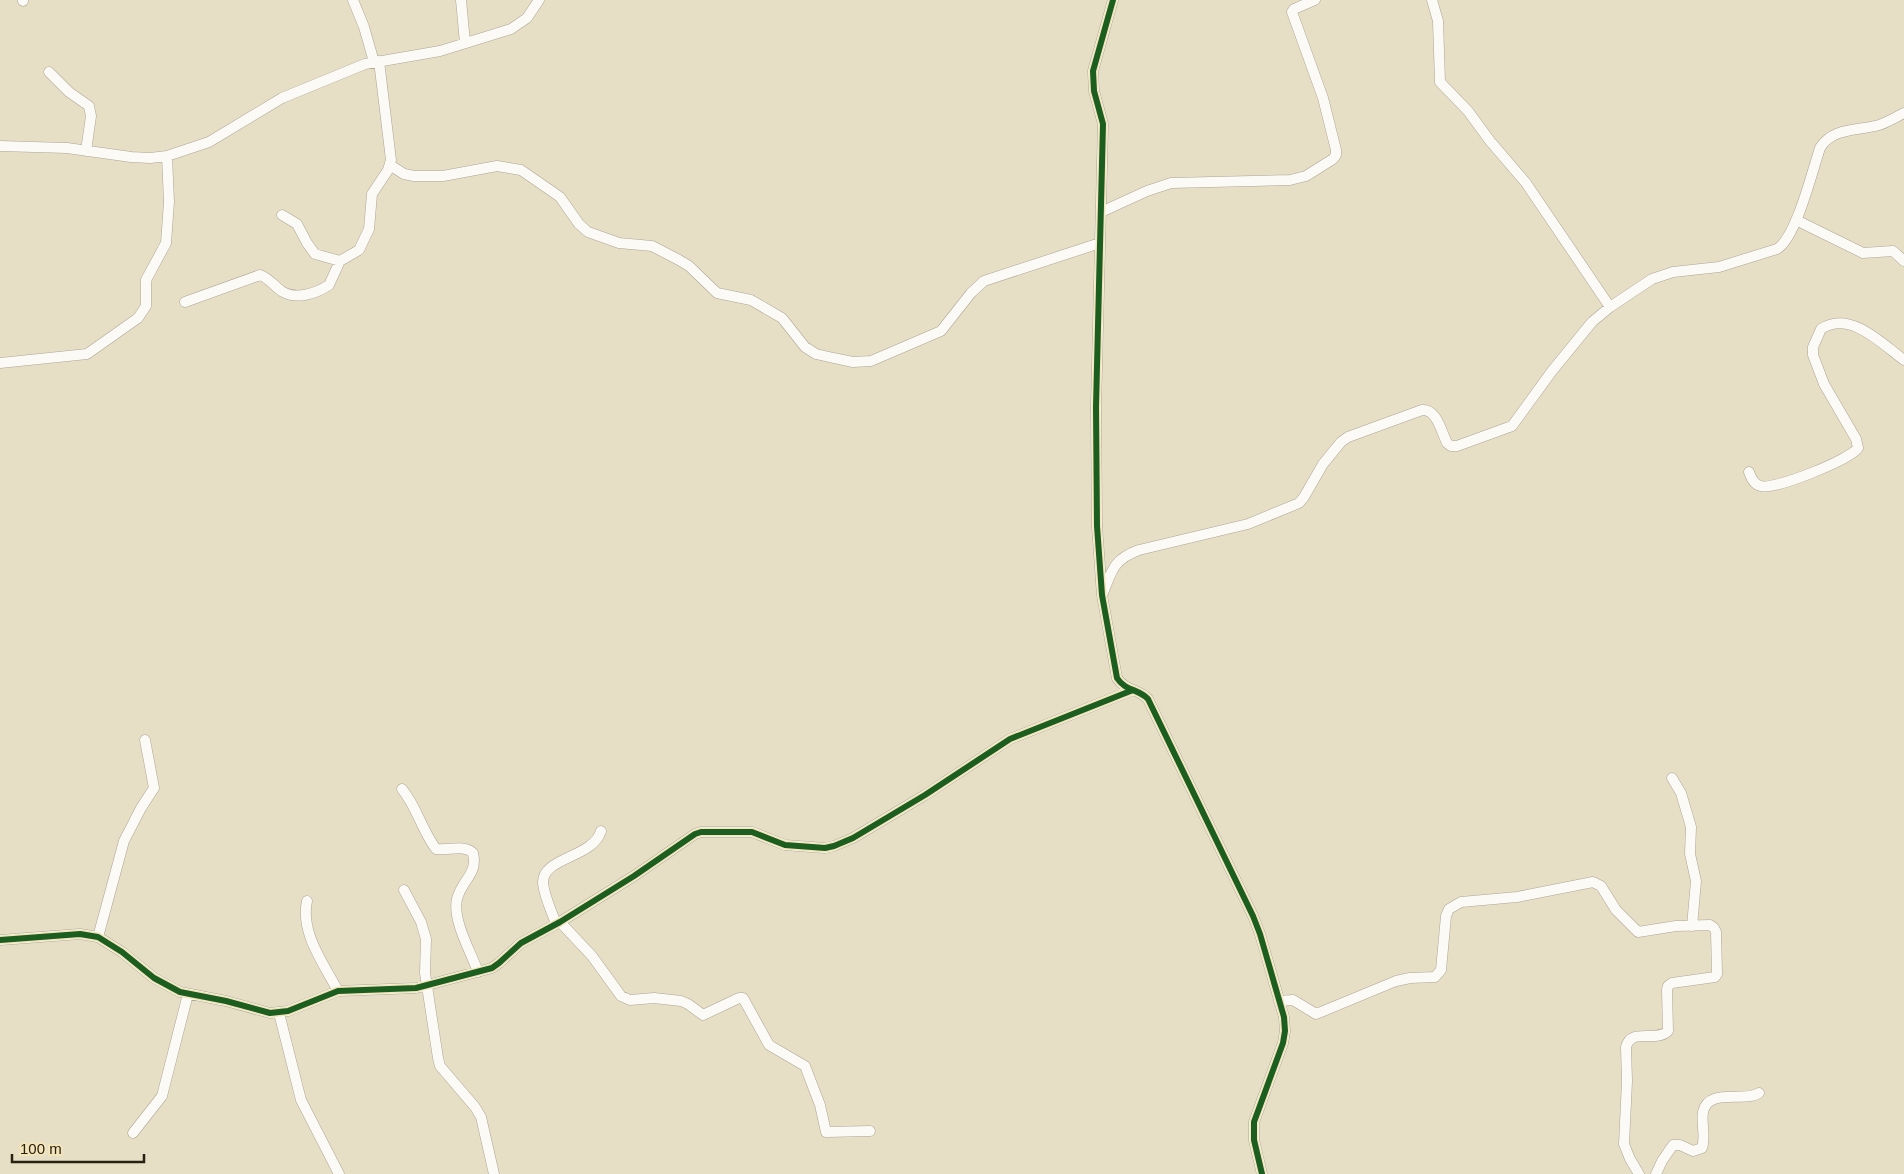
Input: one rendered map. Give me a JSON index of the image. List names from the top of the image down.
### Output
{
  "scale_bar": "100 m"
}
